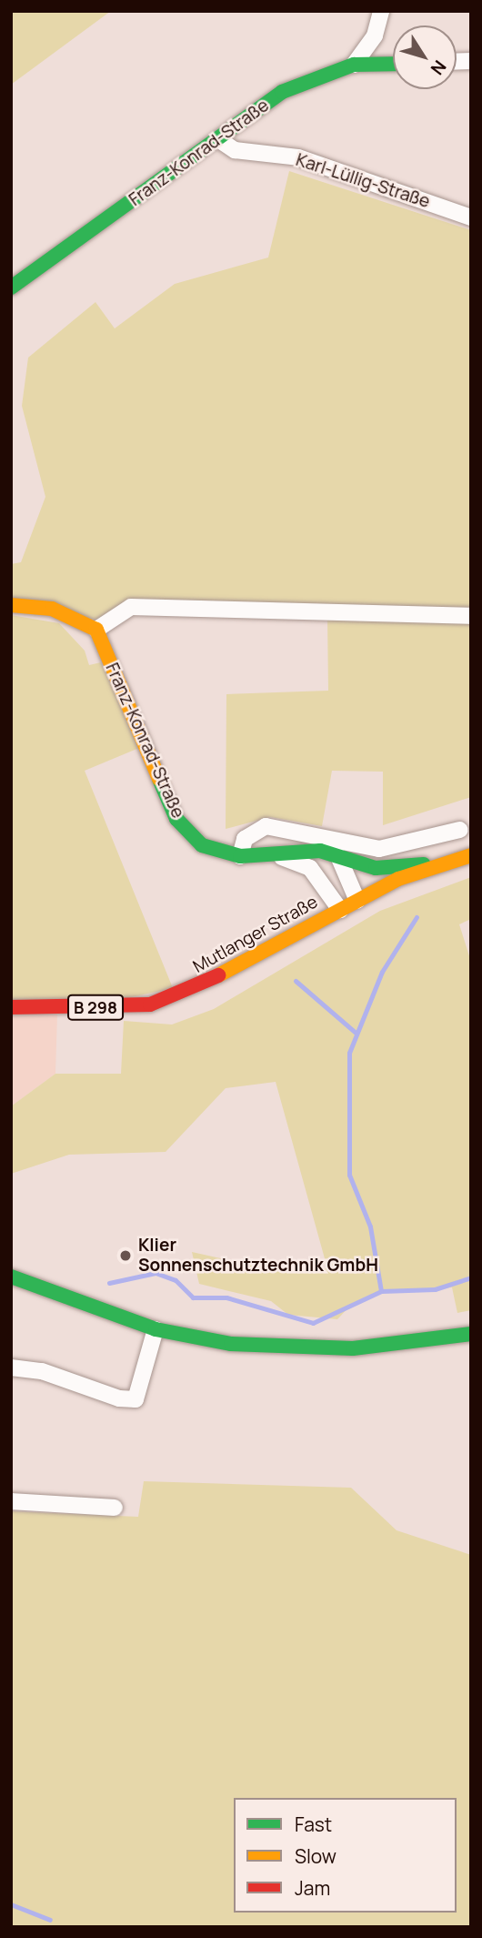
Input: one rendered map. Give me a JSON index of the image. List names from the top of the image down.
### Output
{
  "streets": {
    "street": [
      "Franz-Konrad-Straße",
      "Karl-Lüllig-Straße",
      "Mutlanger Straße",
      "B 298"
    ]
  },
  "crossings": [
    ["Franz-Konrad-Straße", "Karl-Lüllig-Straße"],
    ["Franz-Konrad-Straße", "Mutlanger Straße"]
  ],
  "places": ["Klier Sonnenschutztechnik GmbH"],
  "legend": ["Fast", "Slow", "Jam"],
  "north": "bottom right"
}
